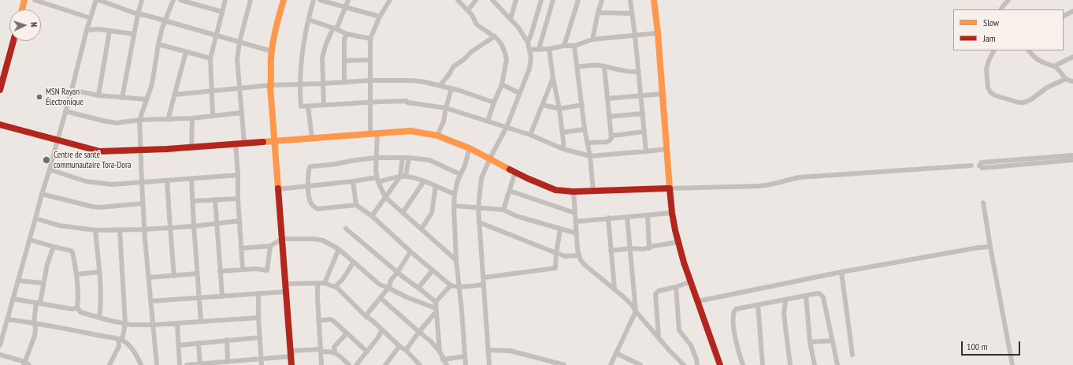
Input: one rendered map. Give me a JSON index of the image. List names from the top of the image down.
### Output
{
  "places": ["MSN Rayan Électronique", "Centre de santé communautaire Tora-Dora"],
  "legend": ["Slow", "Jam"],
  "scale_bar": "100 m",
  "north": "right"
}
